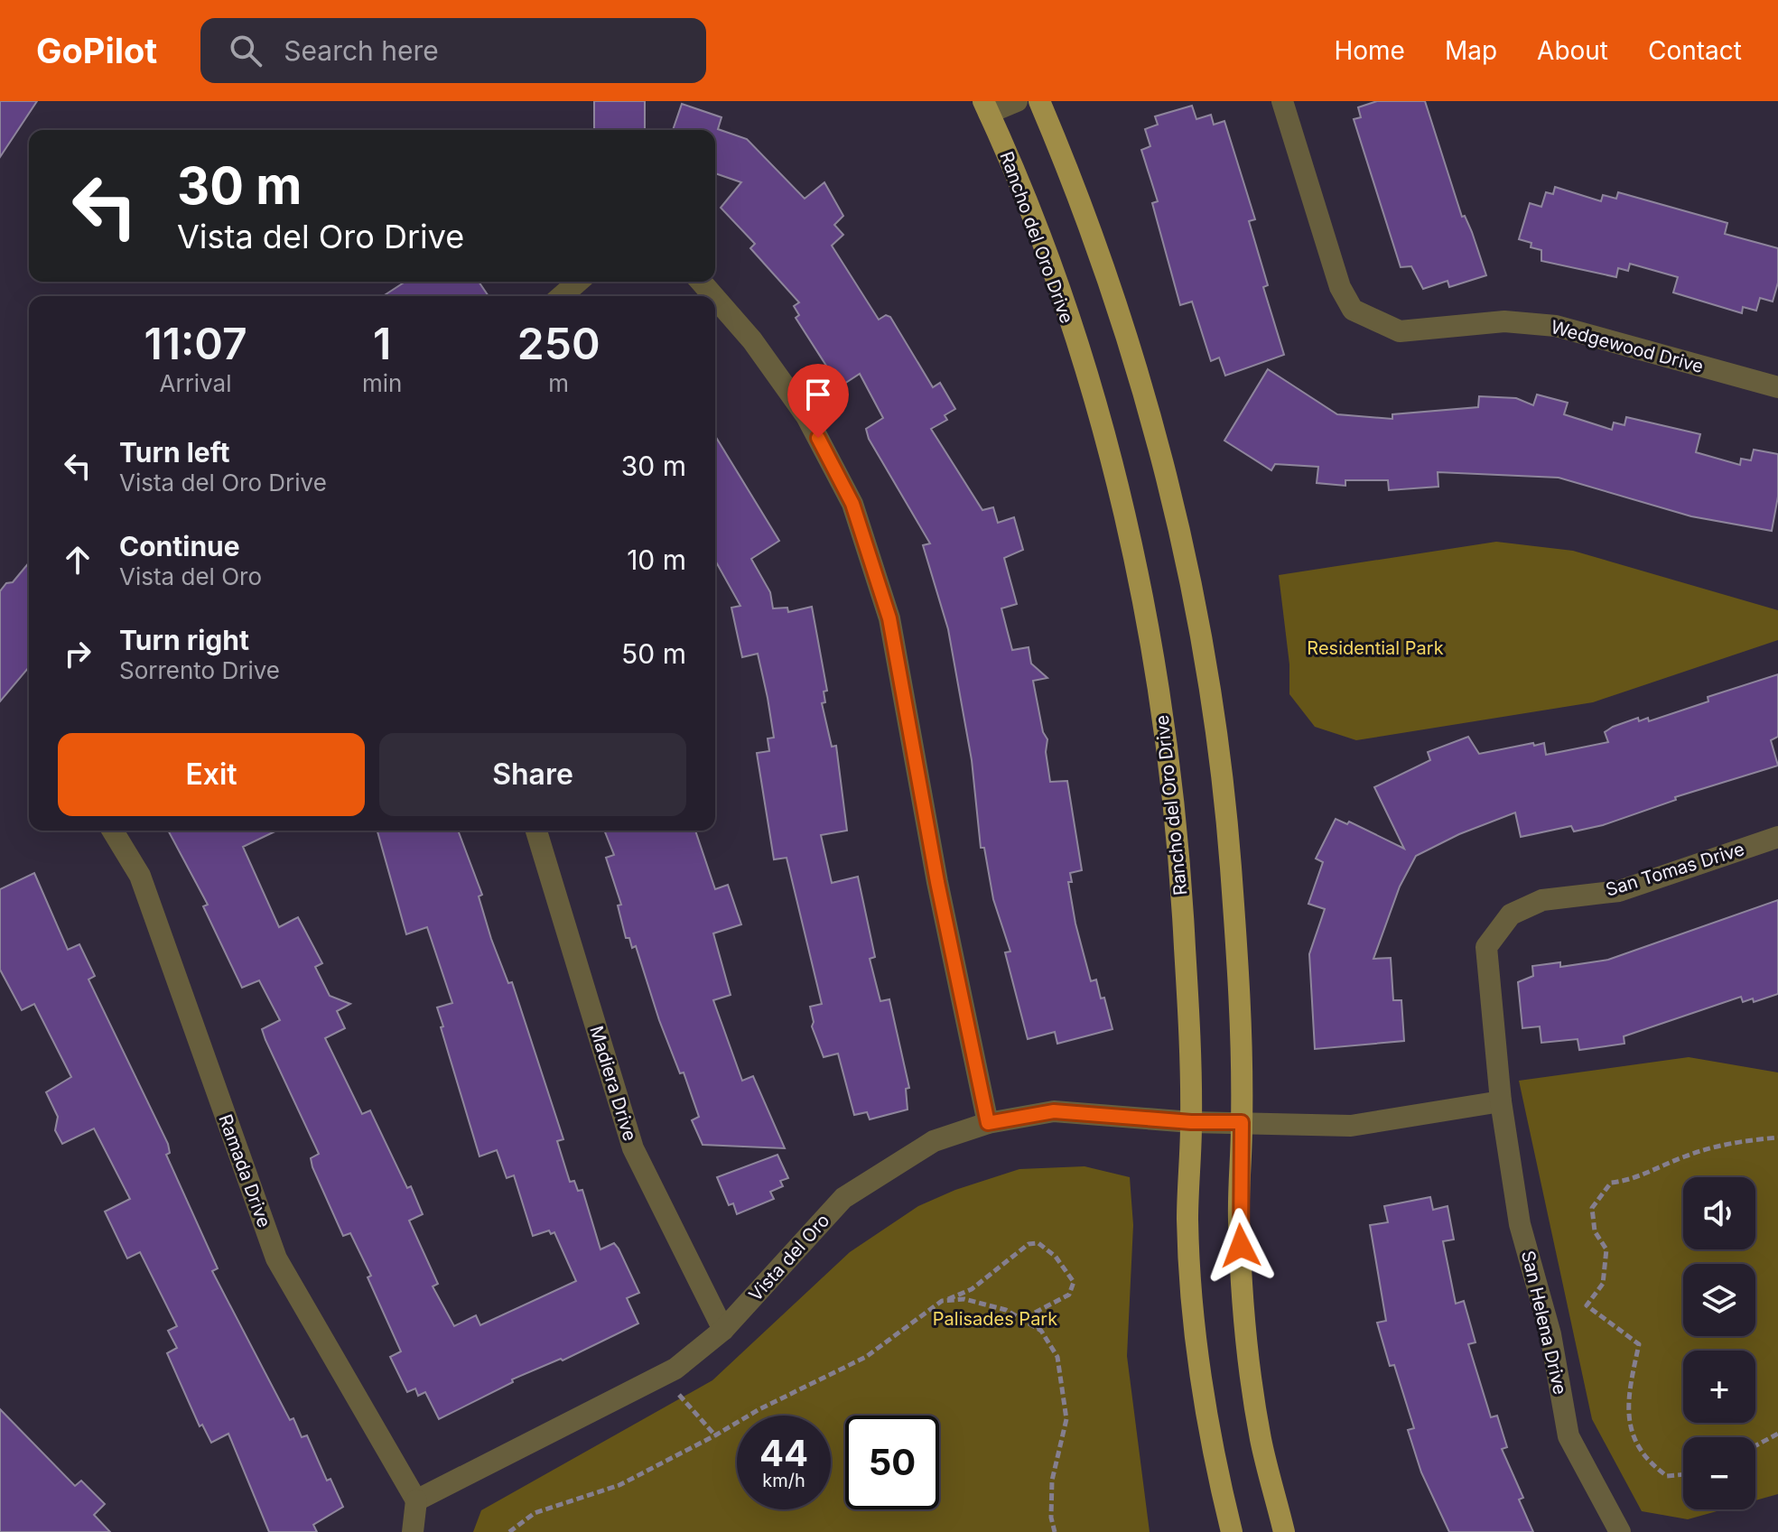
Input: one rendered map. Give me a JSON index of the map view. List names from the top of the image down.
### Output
{
  "streets": {
    "main road": ["Rancho del Oro Drive"],
    "street": [
      "Wedgewood Drive",
      "San Tomas Drive",
      "Madiera Drive",
      "Ramada Drive",
      "Vista del Oro",
      "San Helena Drive"
    ]
  },
  "crossings": [
    ["Rancho del Oro Drive", "Vista del Oro"],
    ["San Tomas Drive", "Vista del Oro"],
    ["San Tomas Drive", "San Helena Drive"],
    ["Madiera Drive", "Vista del Oro"],
    ["Ramada Drive", "Vista del Oro"],
    ["Vista del Oro", "San Helena Drive"]
  ],
  "parks": ["Residential Park", "Palisades Park"],
  "page": {
    "header": "GoPilot",
    "search": "Search here",
    "nav": [
      "Home",
      "Map",
      "About",
      "Contact"
    ],
    "turn": ["30 m", "Vista del Oro Drive"],
    "eta": [
      "11:07",
      "Arrival",
      "1",
      "min",
      "250",
      "m"
    ],
    "list": [
      {
        "name": "Turn left",
        "note": "Vista del Oro Drive",
        "value": "30 m"
      },
      {
        "name": "Continue",
        "note": "Vista del Oro",
        "value": "10 m"
      },
      {
        "name": "Turn right",
        "note": "Sorrento Drive",
        "value": "50 m"
      }
    ],
    "buttons": ["Exit", "Share"],
    "map_buttons": ["+", "−"],
    "speed": "44 km/h",
    "limit": "50"
  }
}
